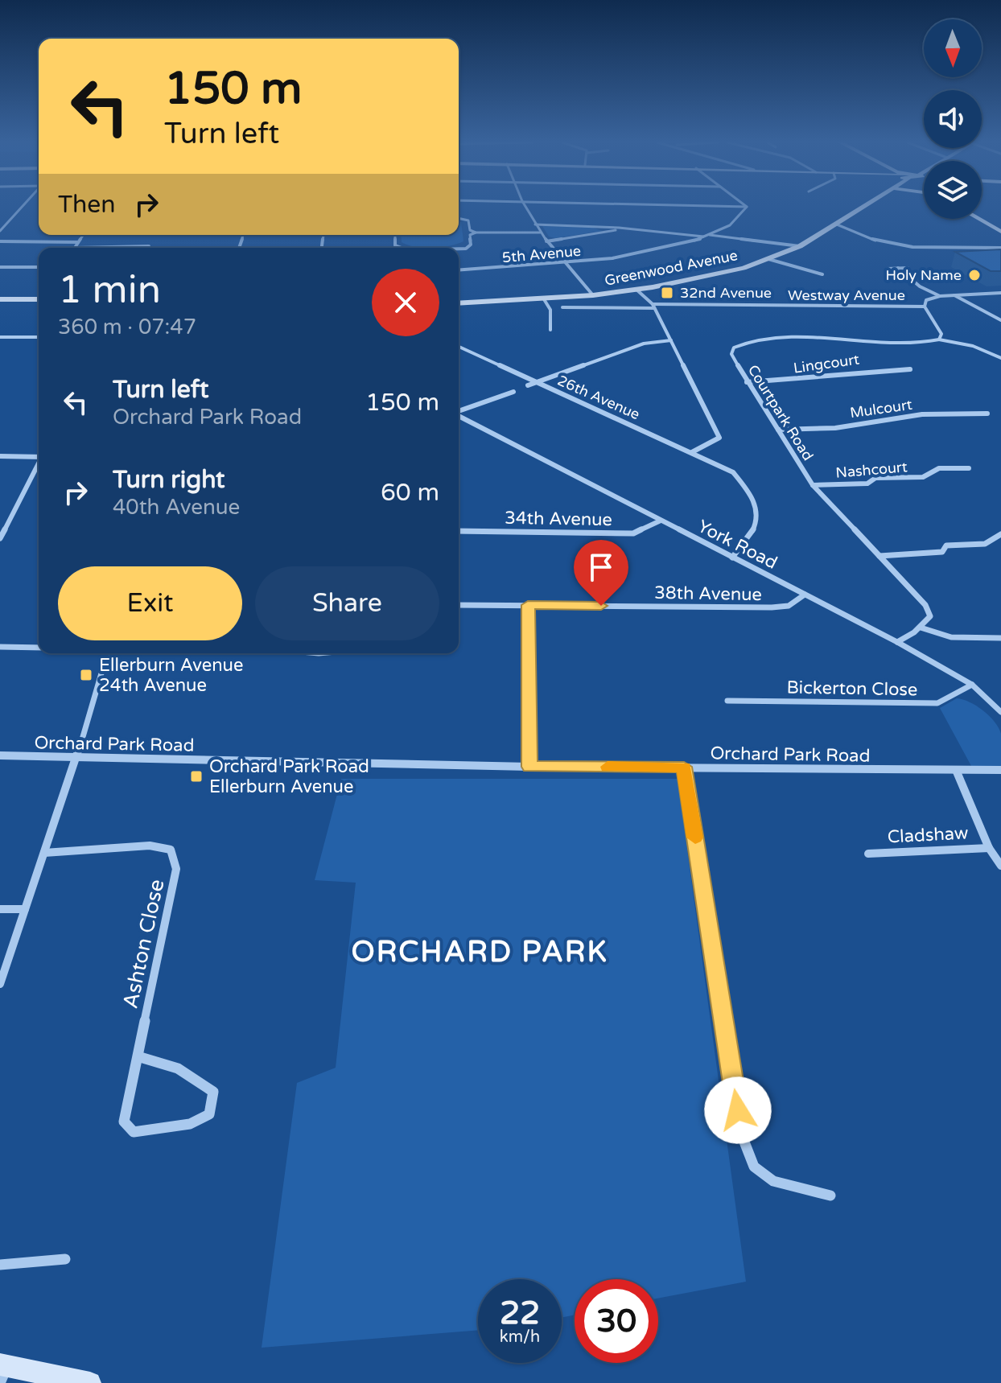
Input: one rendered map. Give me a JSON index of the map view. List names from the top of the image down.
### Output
{
  "streets": {
    "street": [
      "5th Avenue",
      "Greenwood Avenue",
      "Westway Avenue",
      "Lingcourt",
      "26th Avenue",
      "Mulcourt",
      "Courtpark Road",
      "Nashcourt",
      "34th Avenue",
      "York Road",
      "38th Avenue",
      "Bickerton Close",
      "Orchard Park Road",
      "Cladshaw",
      "Ashton Close"
    ]
  },
  "crossings": [
    ["Greenwood Avenue", "Westway Avenue"],
    ["Lingcourt", "Courtpark Road"],
    ["26th Avenue", "York Road"],
    ["Mulcourt", "Courtpark Road"],
    ["Courtpark Road", "Nashcourt"],
    ["34th Avenue", "York Road"],
    ["York Road", "38th Avenue"],
    ["York Road", "Bickerton Close"],
    ["Orchard Park Road", "Cladshaw"]
  ],
  "districts": ["ORCHARD PARK"],
  "places": {
    "other": ["Holy Name"],
    "transit": ["32nd Avenue", "Ellerburn Avenue 24th Avenue", "Orchard Park Road Ellerburn Avenue"]
  },
  "north": "bottom",
  "page": {
    "turn": ["150 m", "Turn left"],
    "then": "Then",
    "heading": ["1 min", "360 m · 07:47"],
    "list": [
      {
        "name": "Turn left",
        "note": "Orchard Park Road",
        "value": "150 m"
      },
      {
        "name": "Turn right",
        "note": "40th Avenue",
        "value": "60 m"
      }
    ],
    "buttons": ["Exit", "Share"],
    "speed": "22 km/h",
    "limit": "30"
  }
}
